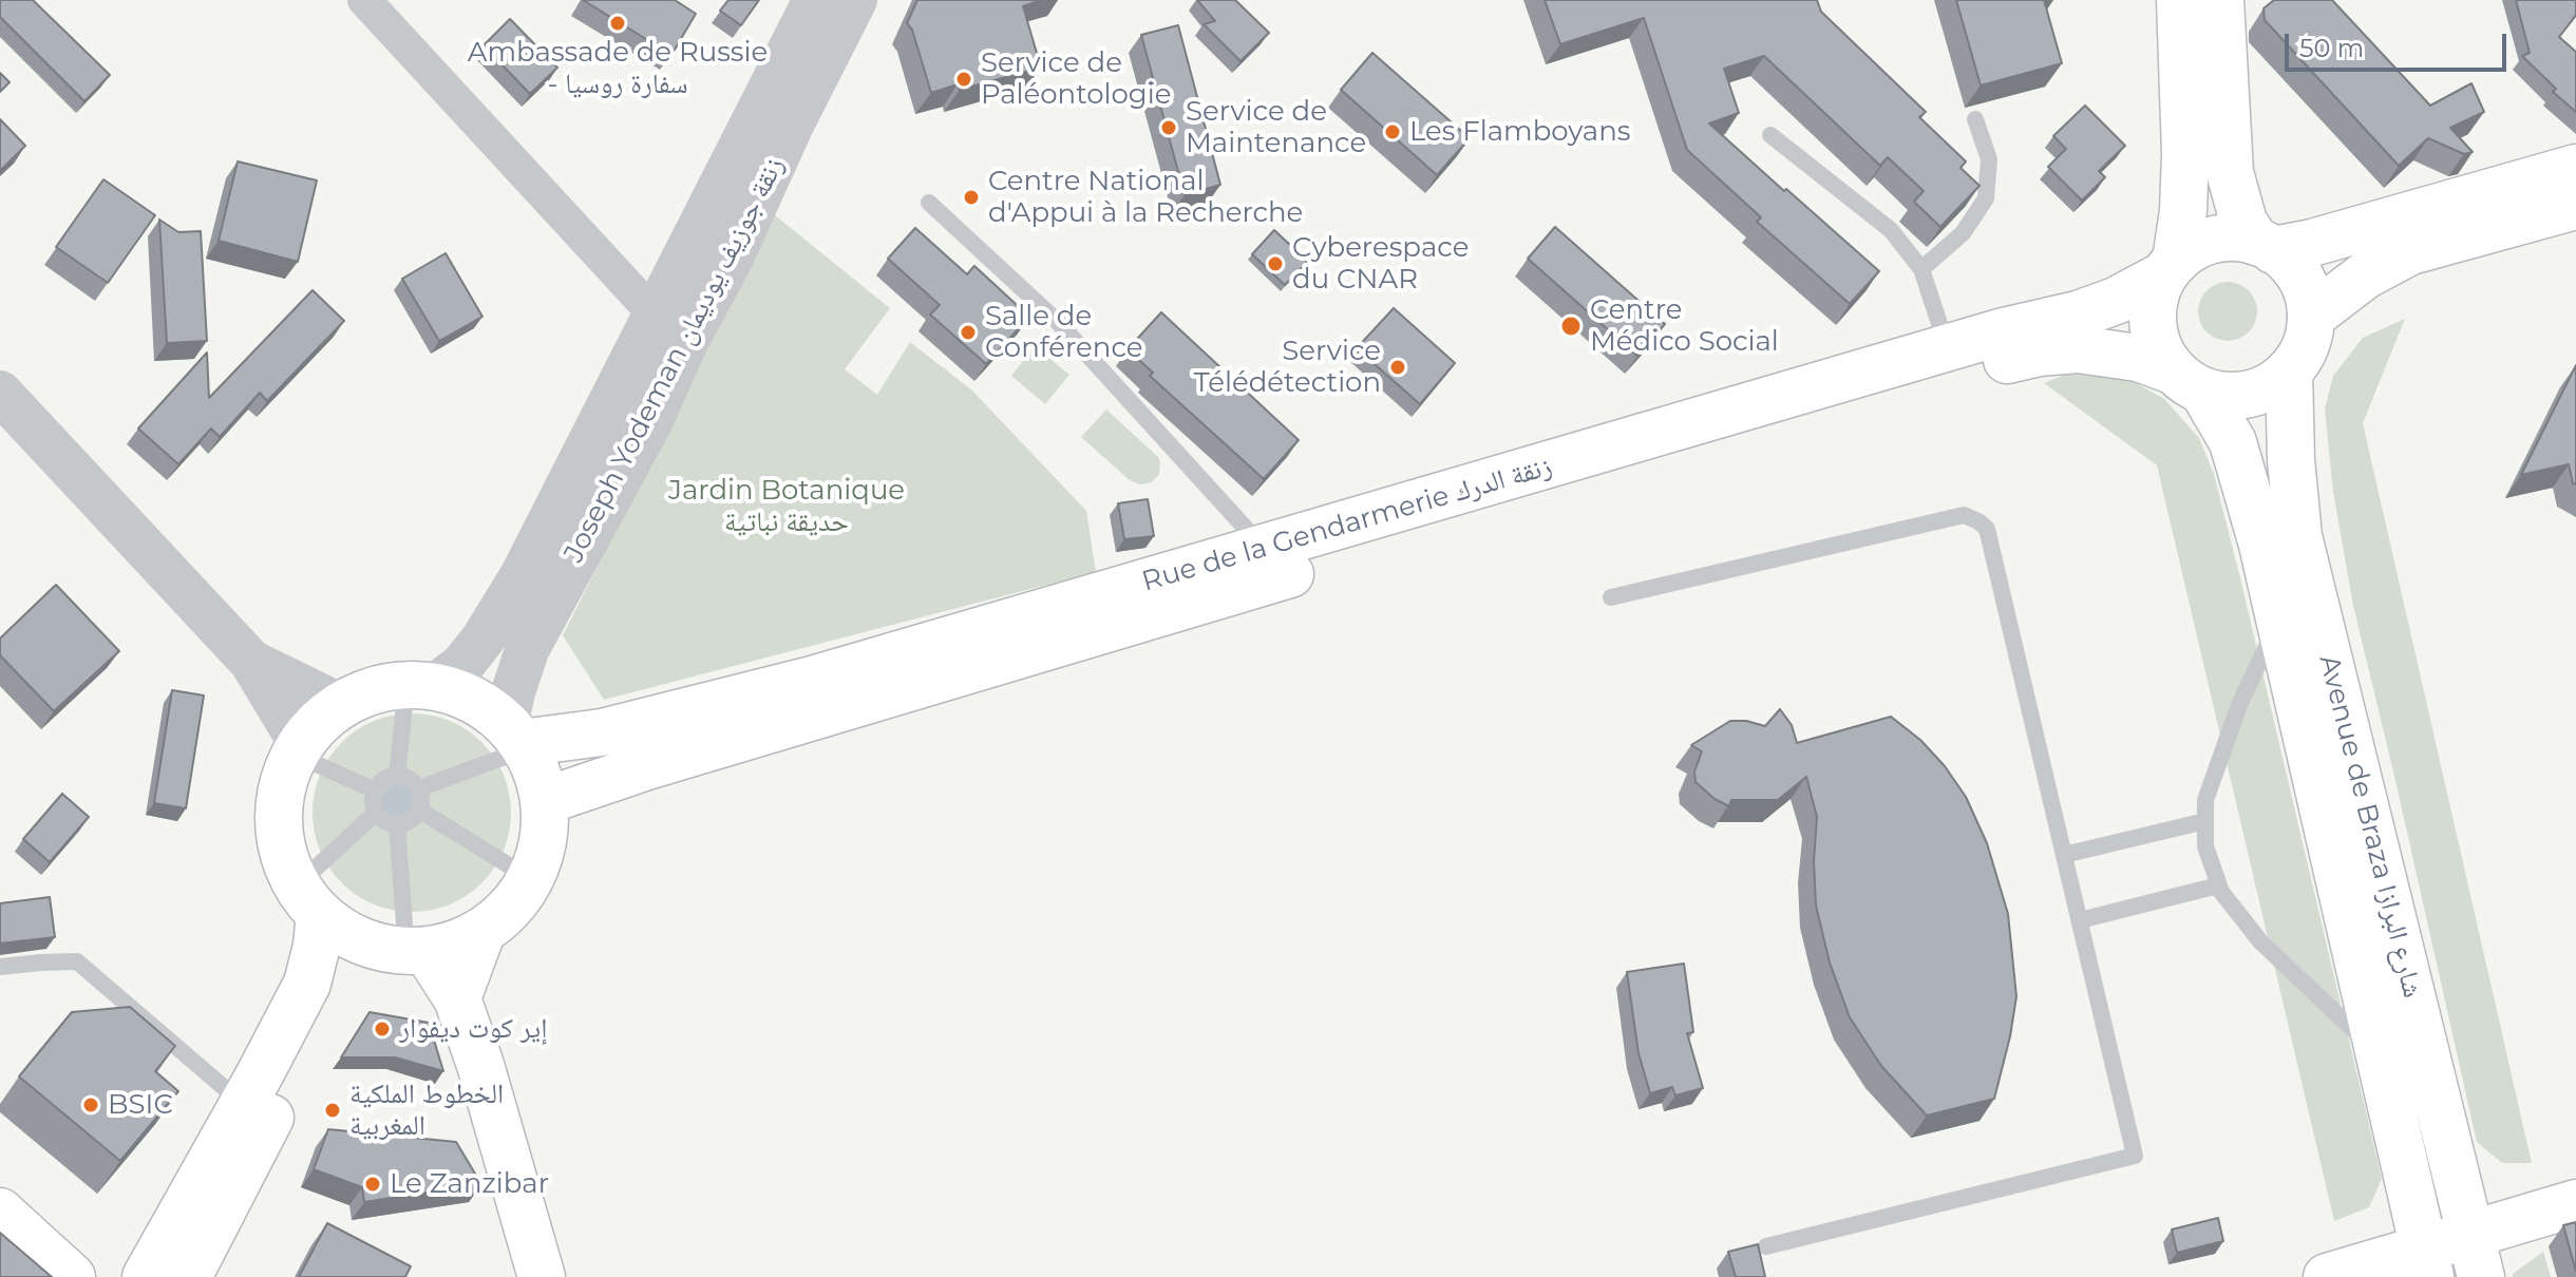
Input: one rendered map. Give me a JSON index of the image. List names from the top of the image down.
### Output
{
  "streets": {
    "main road": ["Rue de la Gendarmerie زنقة الدرك", "Avenue de Braza شارع البرازا"],
    "street": ["Joseph Yodeman زنقة جوزيف يوديمان"]
  },
  "crossings": [
    ["Joseph Yodeman زنقة جوزيف يوديمان", "Rue de la Gendarmerie زنقة الدرك"],
    ["Rue de la Gendarmerie زنقة الدرك", "Avenue de Braza شارع البرازا"]
  ],
  "parks": ["Jardin Botanique حديقة نباتية"],
  "places": [
    "Ambassade de Russie - سفارة روسيا",
    "Service de Paléontologie",
    "Service de Maintenance",
    "Les Flamboyans",
    "Centre National d'Appui à la Recherche",
    "Cyberespace du CNAR",
    "Centre Médico Social",
    "Salle de Conférence",
    "Service Télédétection",
    "إير كوت ديفوار",
    "BSIC",
    "الخطوط الملكية المغربية",
    "Le Zanzibar"
  ],
  "scale_bar": "50 m"
}
